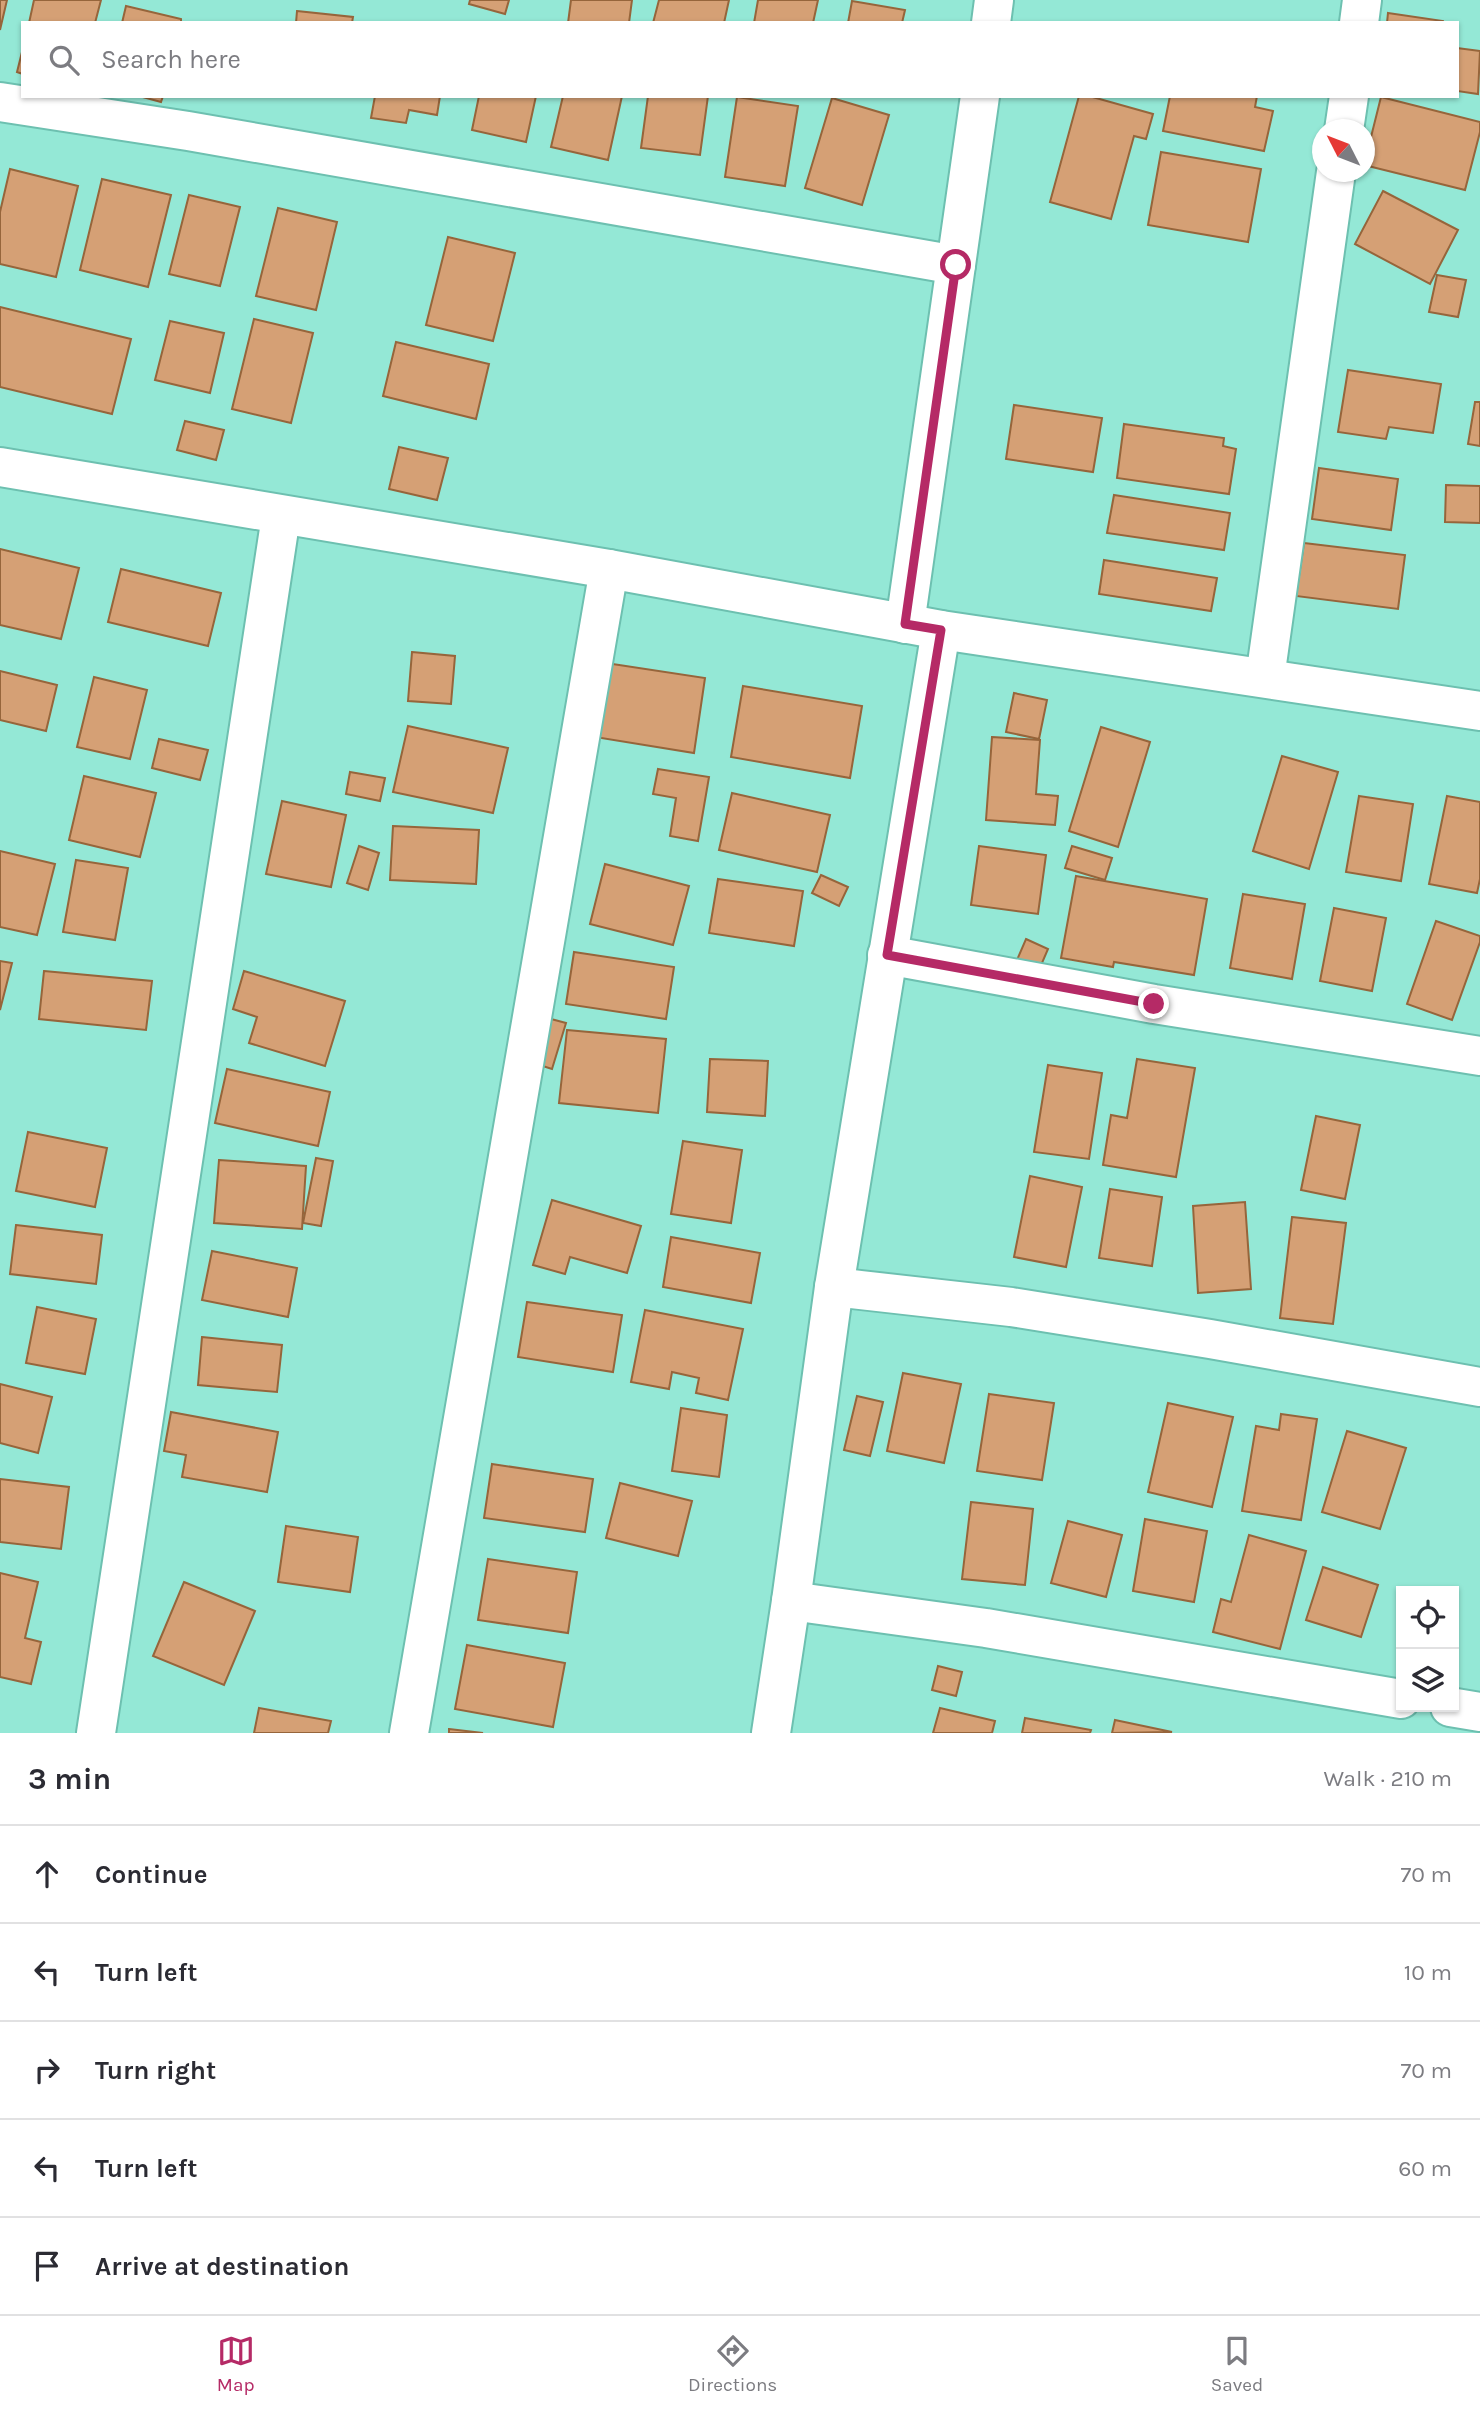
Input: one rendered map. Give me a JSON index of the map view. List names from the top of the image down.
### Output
{
  "north": "top left",
  "page": {
    "search": "Search here",
    "heading": ["3 min", "Walk · 210 m"],
    "list": [
      ["Continue", "70 m"],
      ["Turn left", "10 m"],
      ["Turn right", "70 m"],
      ["Turn left", "60 m"],
      "Arrive at destination"
    ],
    "nav": ["Map", "Directions", "Saved"]
  }
}
